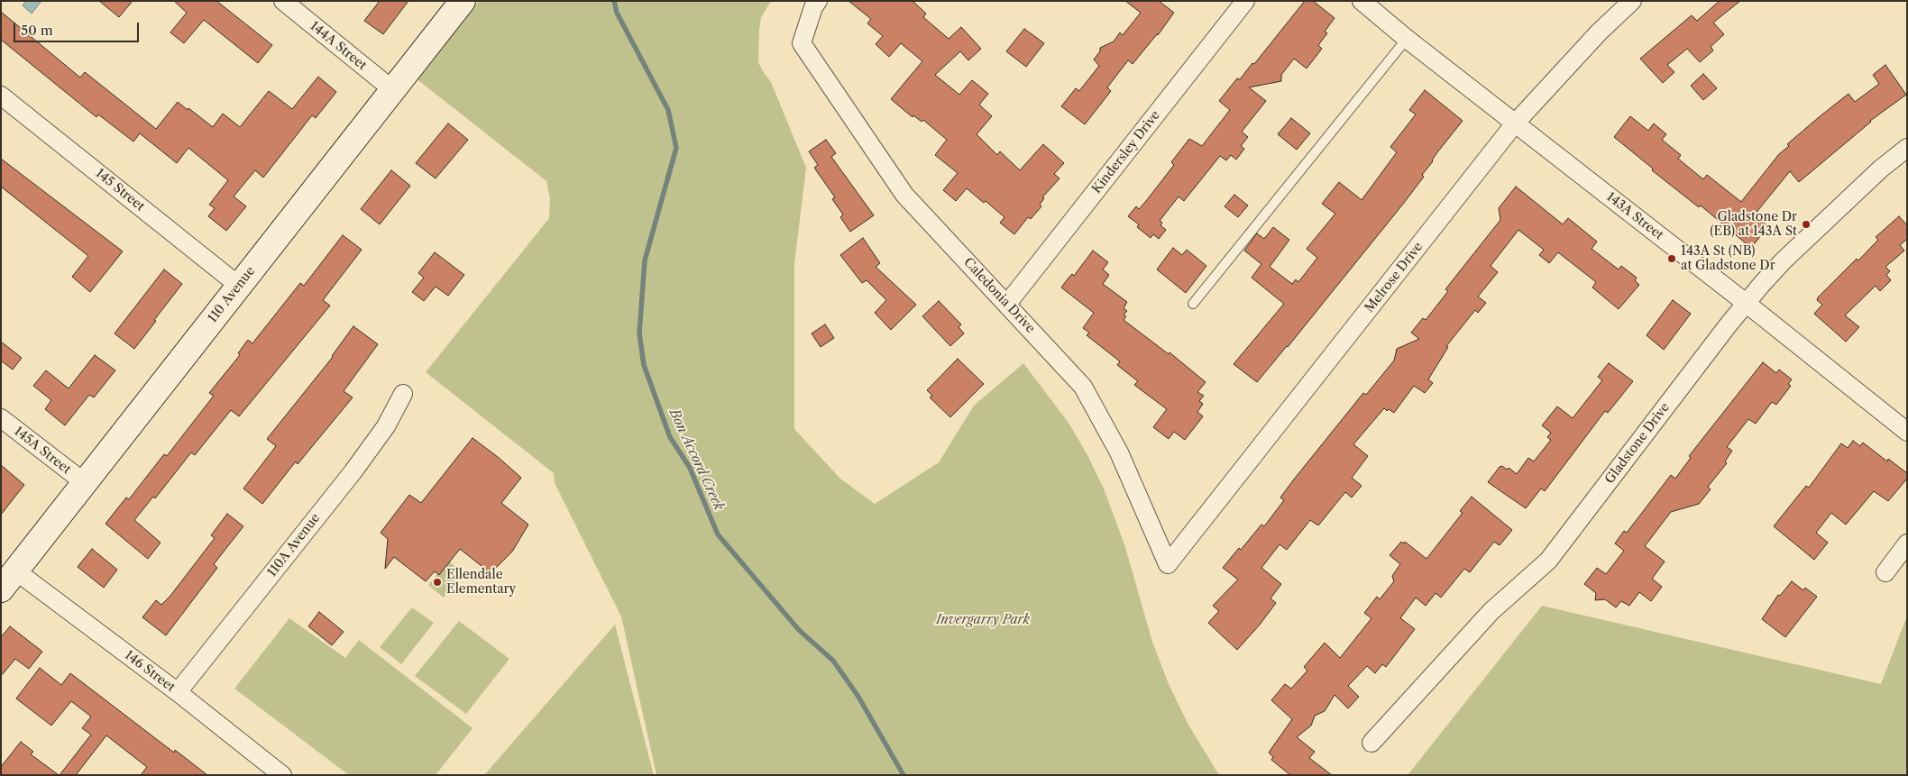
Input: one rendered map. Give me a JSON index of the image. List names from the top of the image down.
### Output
{
  "streets": {
    "street": [
      "144A Street",
      "Kindersley Drive",
      "145 Street",
      "143A Street",
      "Melrose Drive",
      "110 Avenue",
      "Caledonia Drive",
      "Gladstone Drive",
      "145A Street",
      "110A Avenue",
      "146 Street"
    ]
  },
  "crossings": [
    ["144A Street", "110 Avenue"],
    ["Kindersley Drive", "Caledonia Drive"],
    ["145 Street", "110 Avenue"],
    ["143A Street", "Melrose Drive"],
    ["143A Street", "Gladstone Drive"],
    ["Melrose Drive", "Caledonia Drive"],
    ["110 Avenue", "145A Street"],
    ["110 Avenue", "146 Street"],
    ["110A Avenue", "146 Street"]
  ],
  "water": ["Bon Accord Creek"],
  "parks": ["Invergarry Park"],
  "places": ["Gladstone Dr (EB) at 143A St", "143A St (NB) at Gladstone Dr", "Ellendale Elementary"],
  "scale_bar": "50 m"
}
